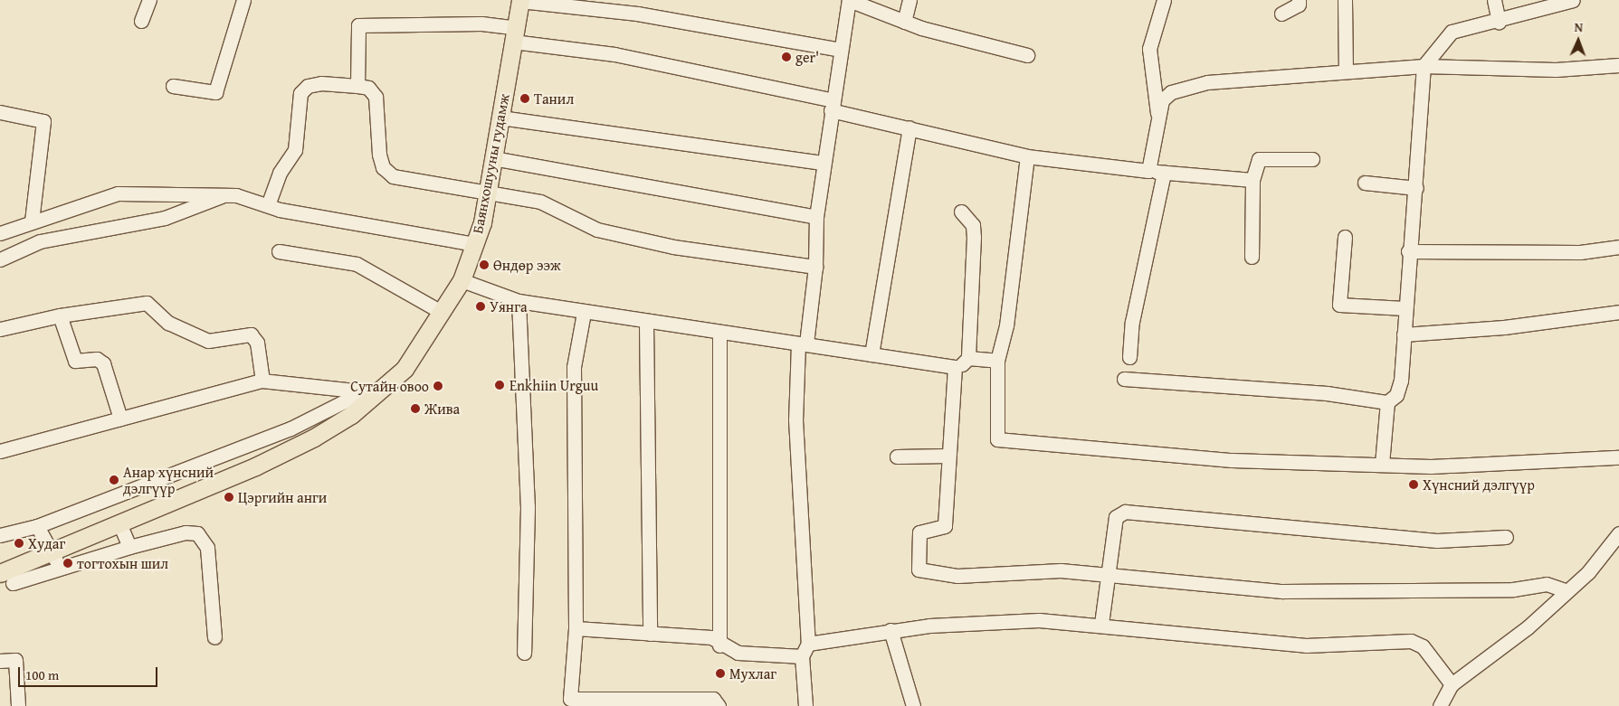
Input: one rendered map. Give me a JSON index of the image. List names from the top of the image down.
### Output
{
  "streets": {
    "main road": ["Баянхошууны гудамж"]
  },
  "places": [
    "ger'",
    "Танил",
    "Өндөр ээж",
    "Уянга",
    "Enkhiin Urguu",
    "Сутайн овоо",
    "Жива",
    "Анар хүнсний дэлгүүр",
    "Хүнсний дэлгүүр",
    "Цэргийн анги",
    "Худаг",
    "тогтохын шил",
    "Мухлаг"
  ],
  "scale_bar": "100 m",
  "north": "top"
}
